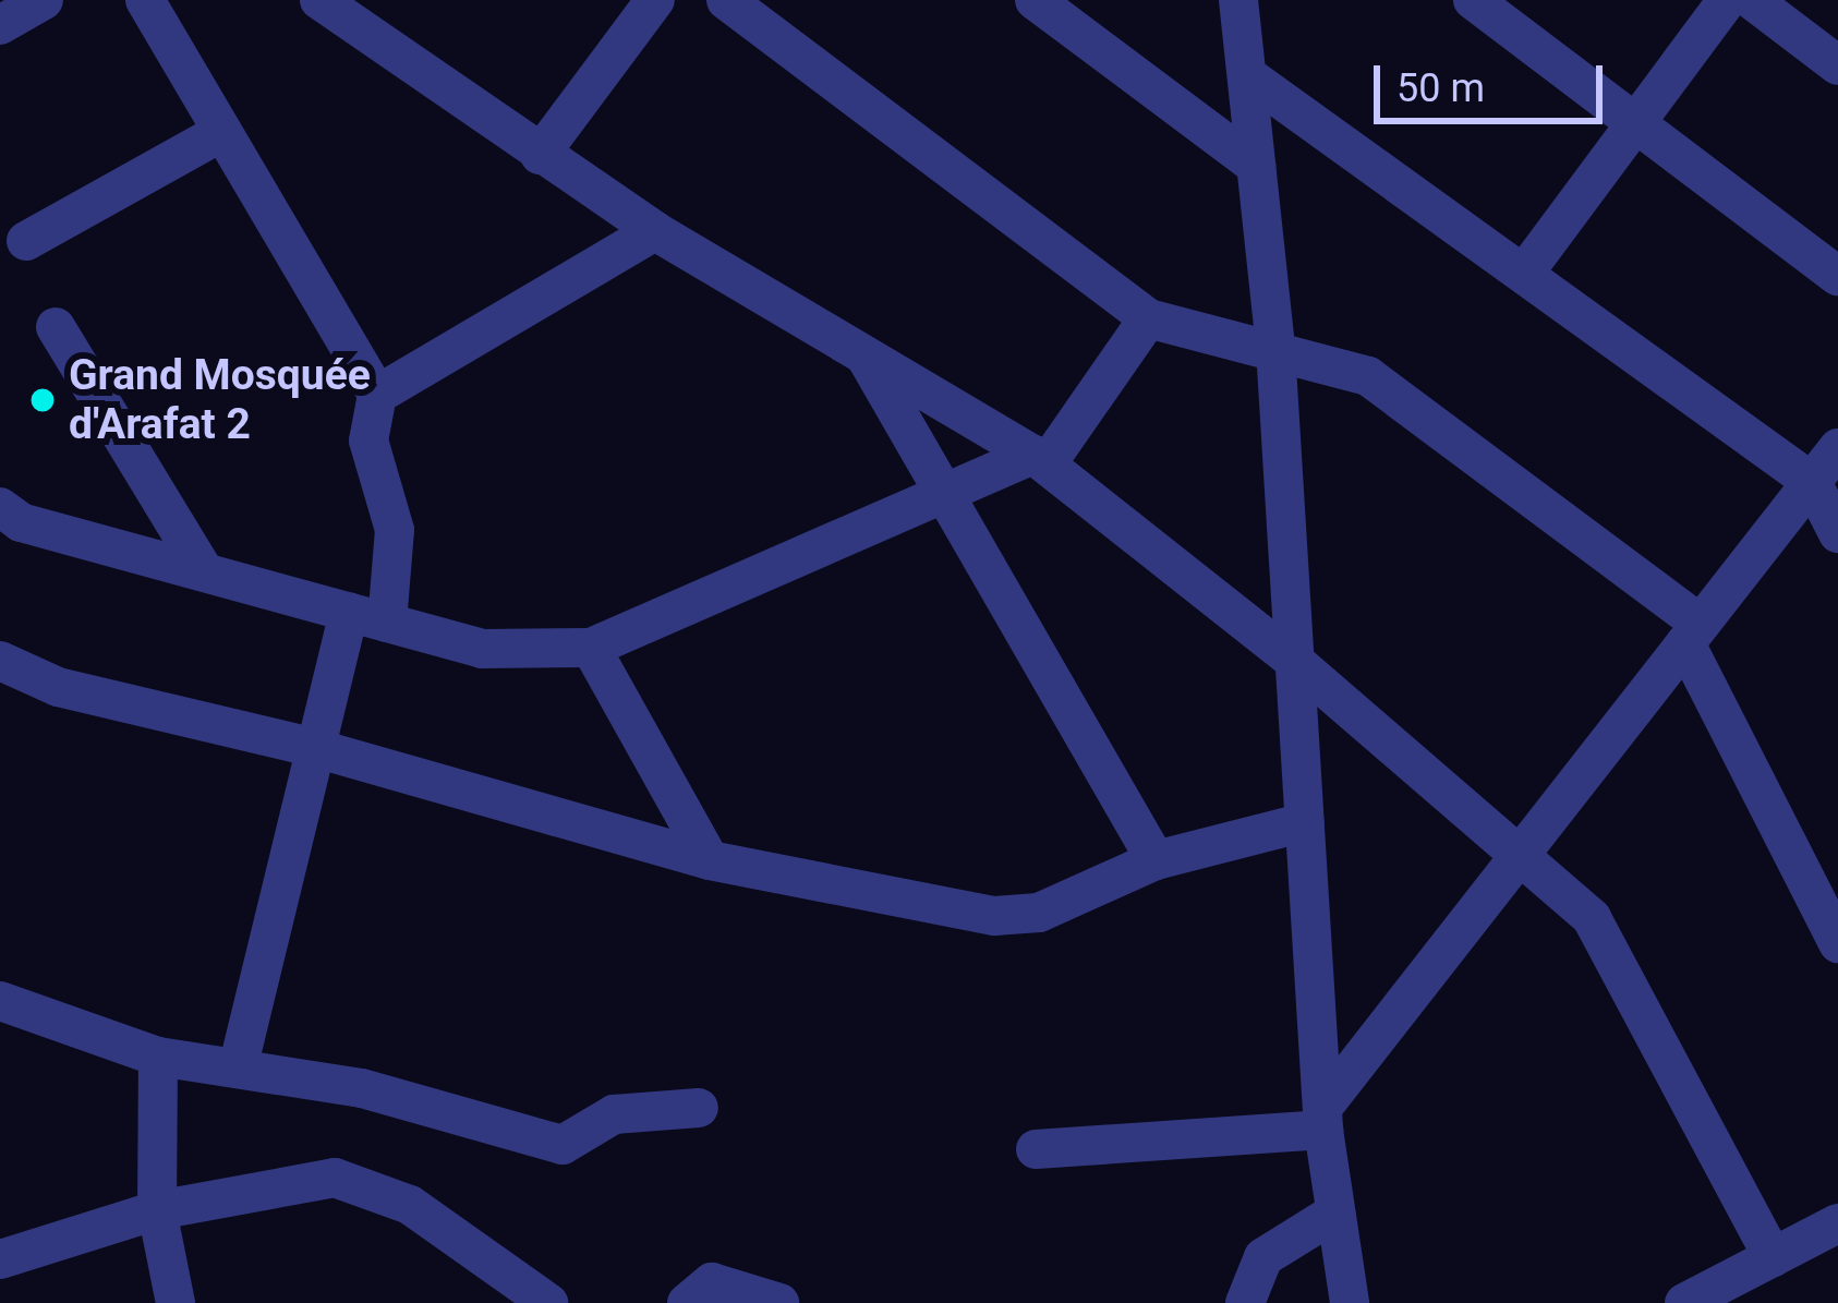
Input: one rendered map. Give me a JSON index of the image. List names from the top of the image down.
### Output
{
  "places": ["Grand Mosquée d'Arafat 2"],
  "scale_bar": "50 m"
}
